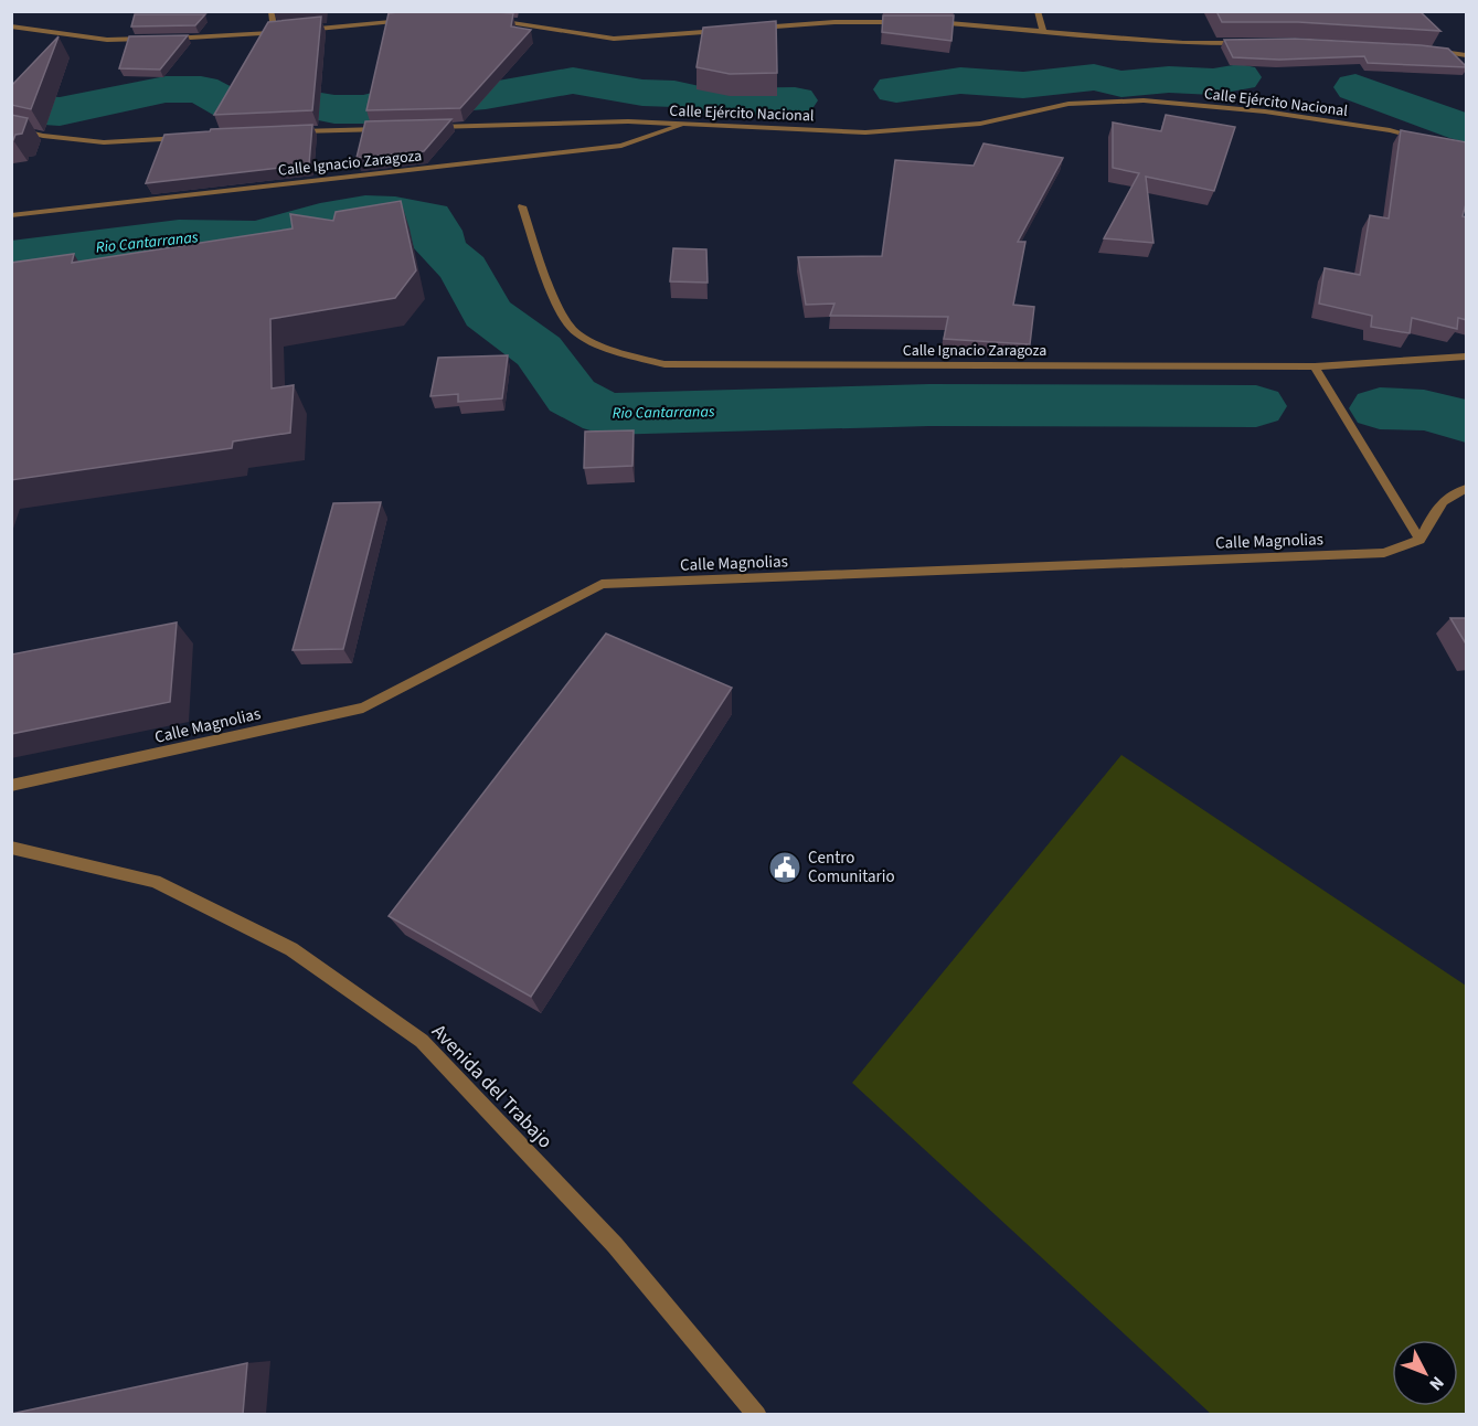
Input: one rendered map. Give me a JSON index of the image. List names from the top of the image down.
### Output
{
  "streets": {
    "street": [
      "Calle Ejército Nacional",
      "Calle Ignacio Zaragoza",
      "Calle Magnolias",
      "Avenida del Trabajo"
    ]
  },
  "crossings": [
    ["Calle Ejército Nacional", "Calle Ignacio Zaragoza"]
  ],
  "water": ["Rio Cantarranas"],
  "places": {
    "public building": ["Centro Comunitario"]
  },
  "north": "bottom right"
}
